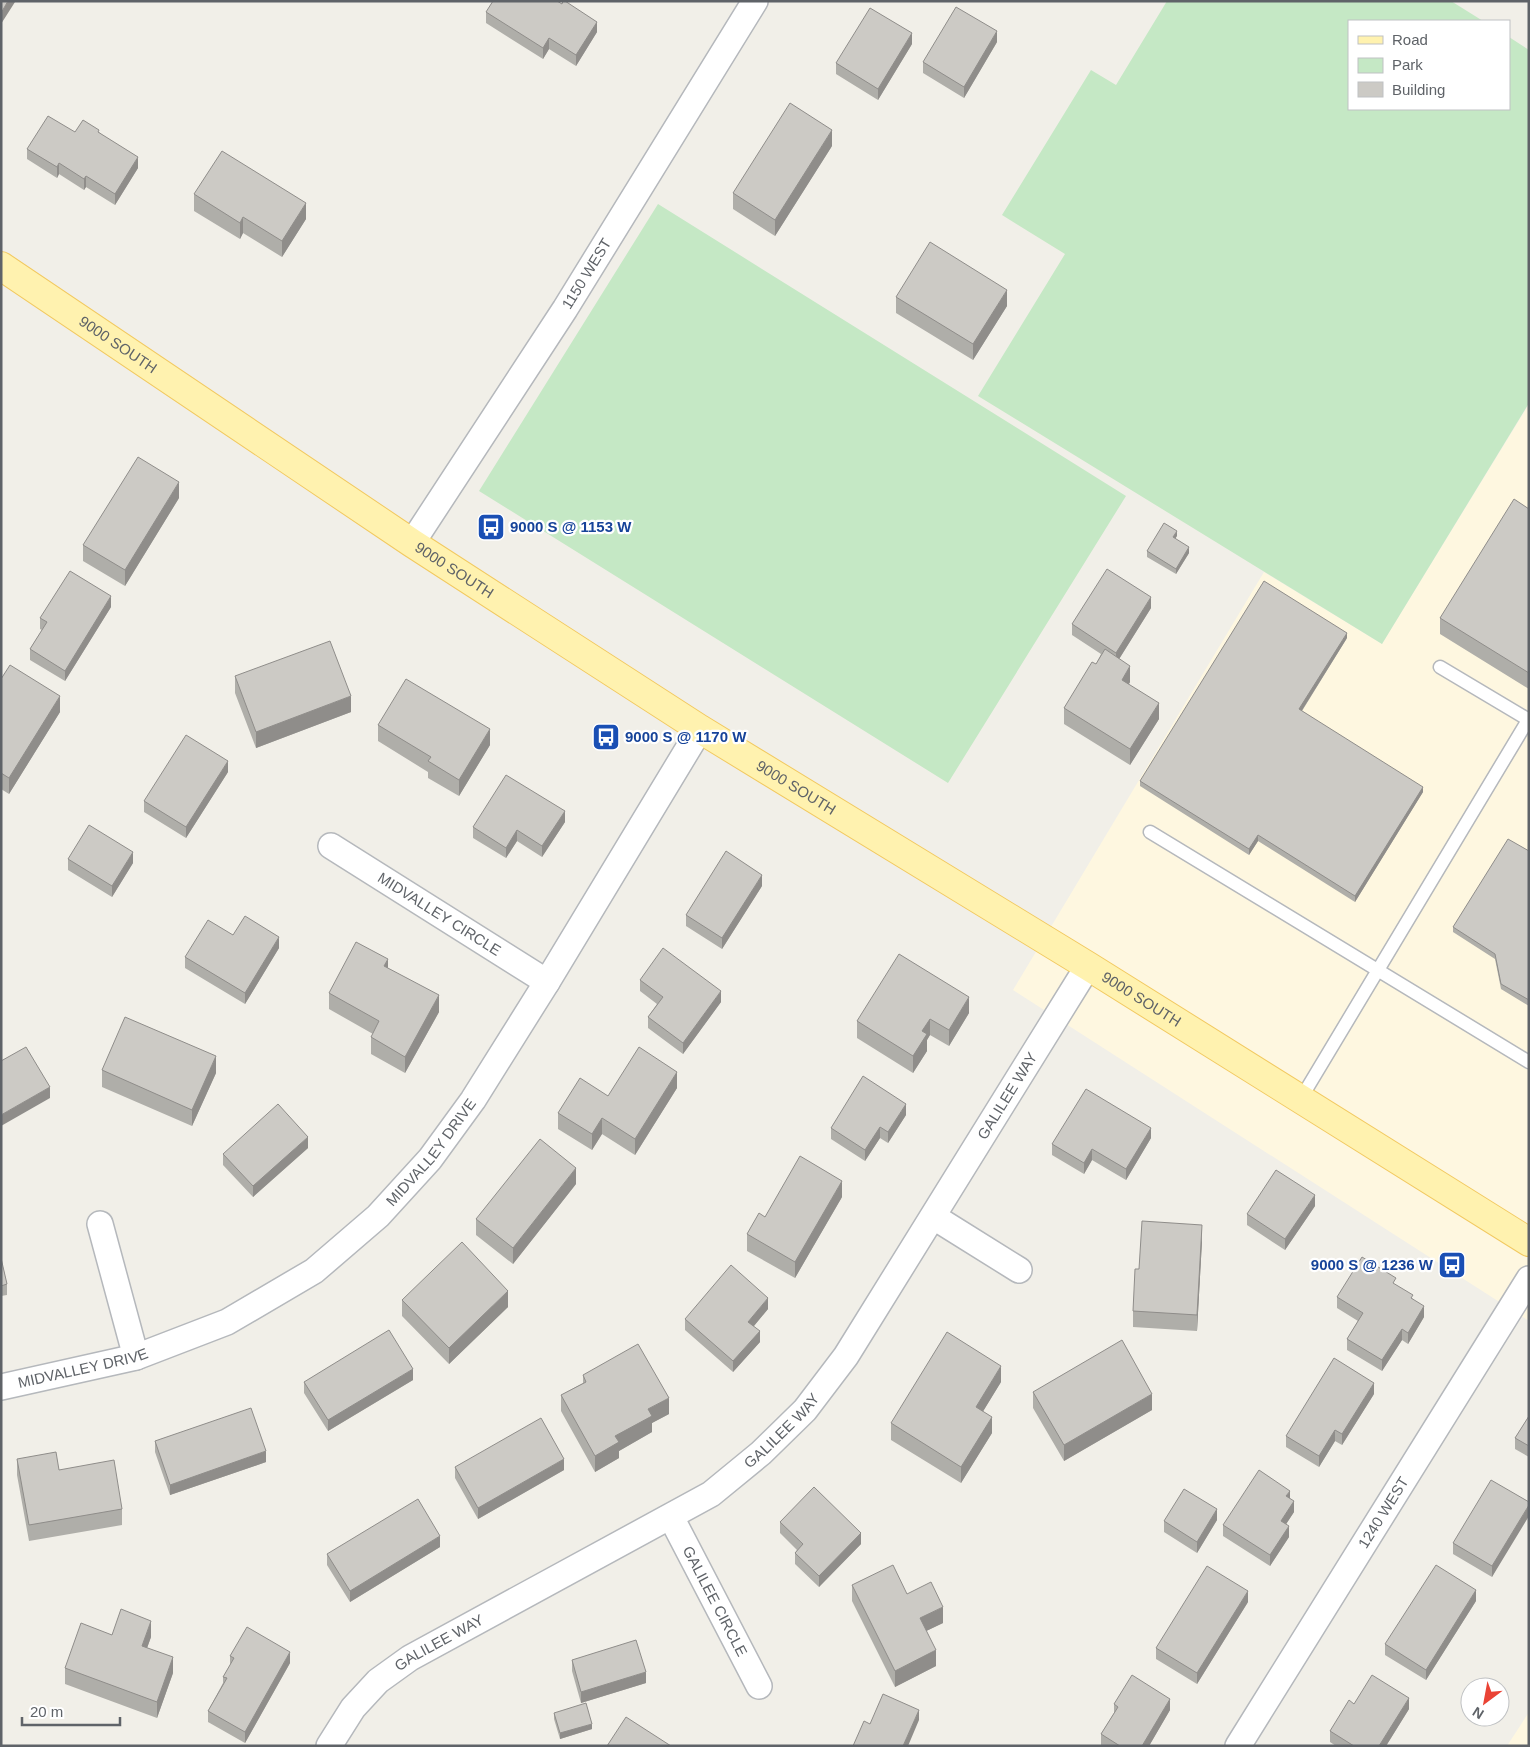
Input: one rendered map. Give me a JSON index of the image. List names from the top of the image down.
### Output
{
  "streets": {
    "main road": ["9000 SOUTH"],
    "street": [
      "1150 WEST",
      "MIDVALLEY CIRCLE",
      "GALILEE WAY",
      "MIDVALLEY DRIVE",
      "1240 WEST",
      "GALILEE CIRCLE"
    ]
  },
  "crossings": [
    ["1150 WEST", "9000 SOUTH"],
    ["9000 SOUTH", "GALILEE WAY"],
    ["9000 SOUTH", "MIDVALLEY DRIVE"],
    ["MIDVALLEY CIRCLE", "MIDVALLEY DRIVE"],
    ["GALILEE WAY", "GALILEE CIRCLE"]
  ],
  "places": {
    "bus stop": ["9000 S @ 1153 W", "9000 S @ 1170 W", "9000 S @ 1236 W"]
  },
  "legend": ["Road", "Park", "Building"],
  "scale_bar": "20 m",
  "north": "bottom left"
}
